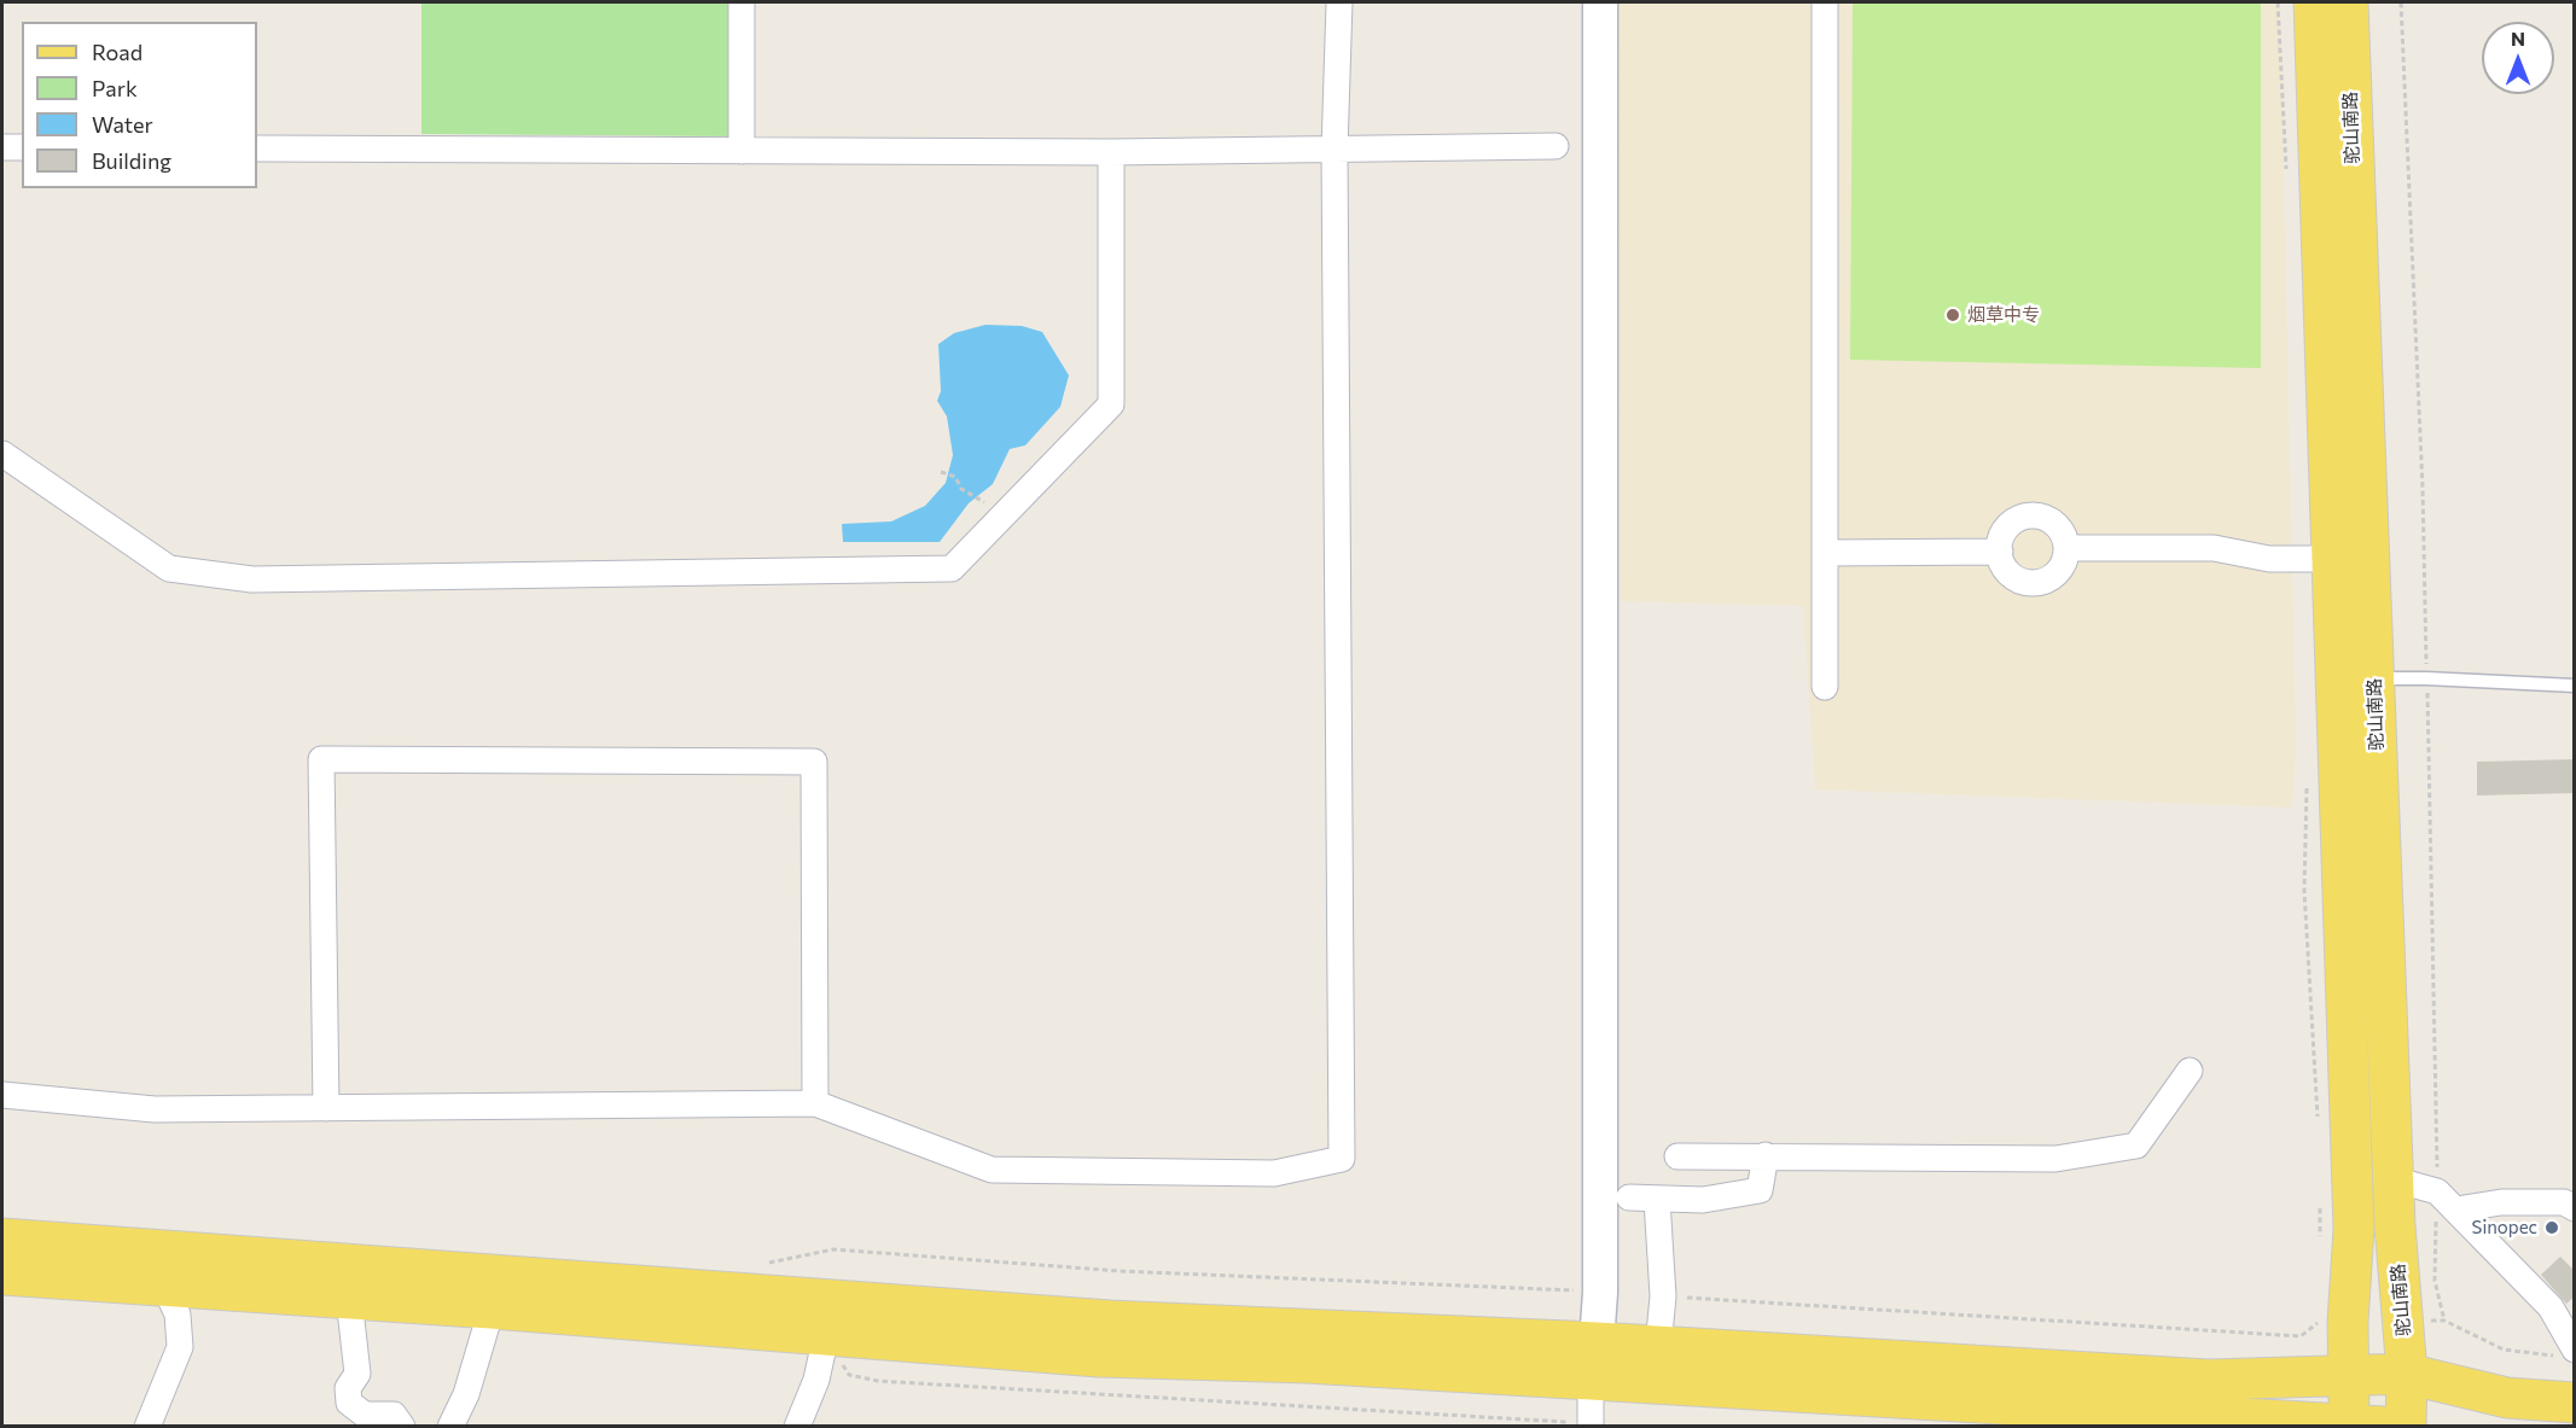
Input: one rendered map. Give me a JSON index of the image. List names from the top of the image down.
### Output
{
  "streets": {
    "main road": ["驼山南路"]
  },
  "places": ["烟草中专", "Sinopec"],
  "legend": [
    "Road",
    "Park",
    "Water",
    "Building"
  ],
  "north": "top"
}
